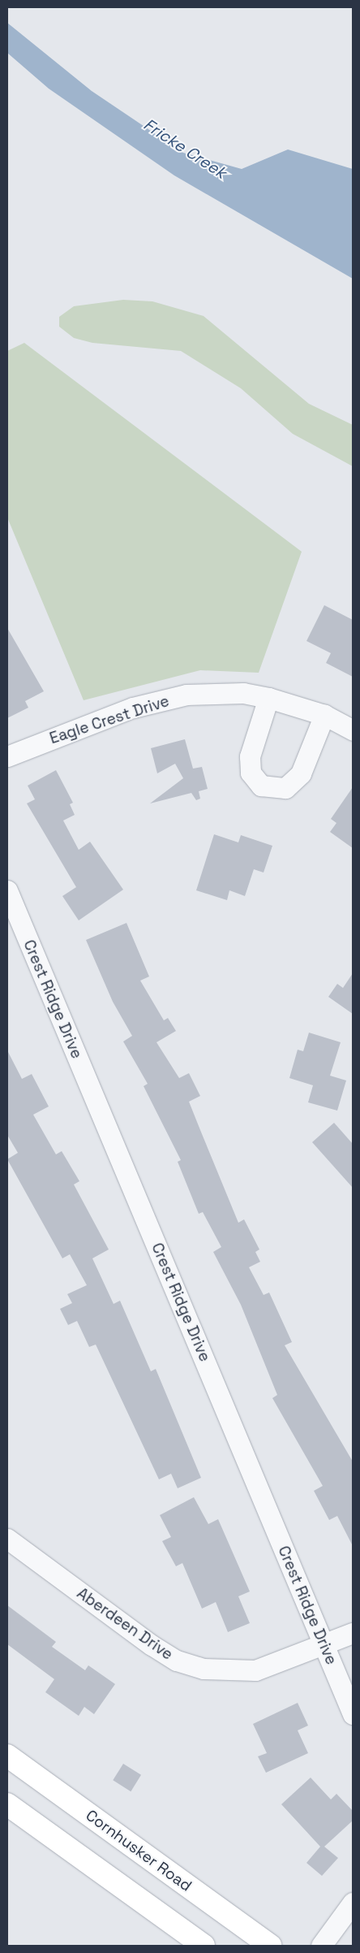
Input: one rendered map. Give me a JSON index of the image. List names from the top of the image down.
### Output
{
  "streets": {
    "main road": ["Cornhusker Road"],
    "street": ["Eagle Crest Drive", "Crest Ridge Drive", "Aberdeen Drive"]
  },
  "crossings": [
    ["Crest Ridge Drive", "Aberdeen Drive"]
  ],
  "water": ["Fricke Creek"]
}
